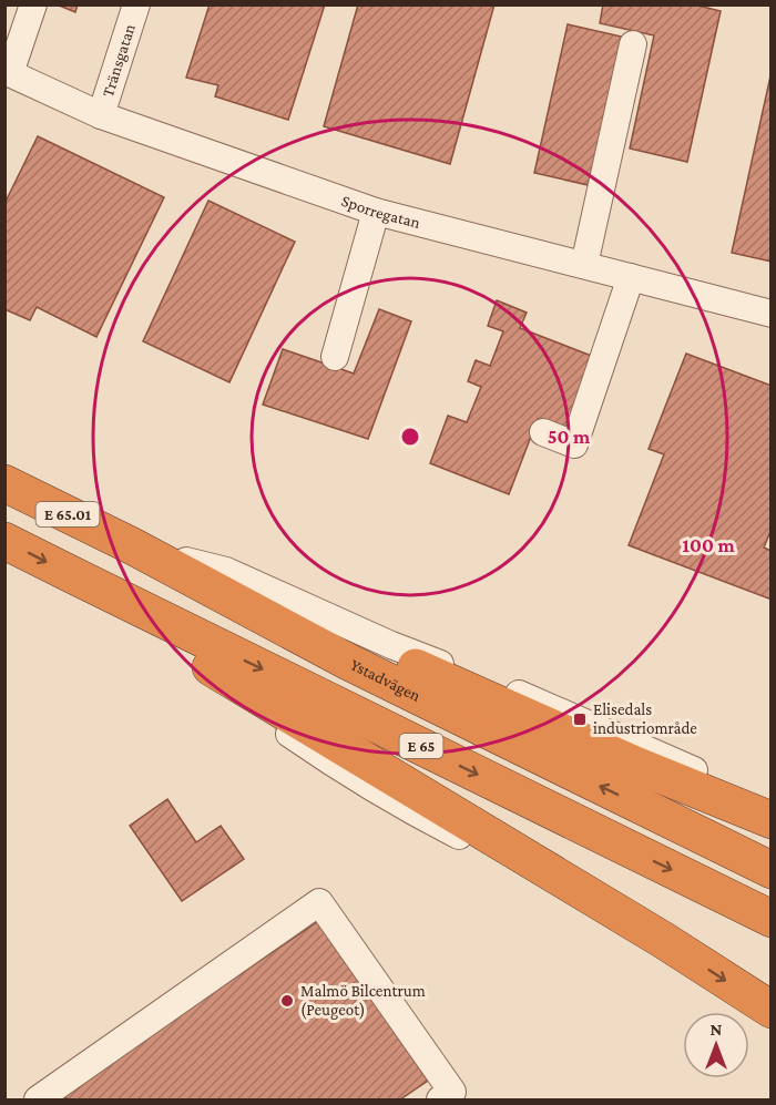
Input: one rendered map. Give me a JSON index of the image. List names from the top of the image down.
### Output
{
  "streets": {
    "highway": ["E 65.01", "Ystadvägen", "E 65"],
    "street": ["Tränsgatan", "Sporregatan"]
  },
  "crossings": [
    ["Tränsgatan", "Sporregatan"]
  ],
  "places": {
    "transit": ["Elisedals industriområde"],
    "other": ["Malmö Bilcentrum (Peugeot)"]
  },
  "north": "top",
  "rings": ["50 m", "100 m"]
}
